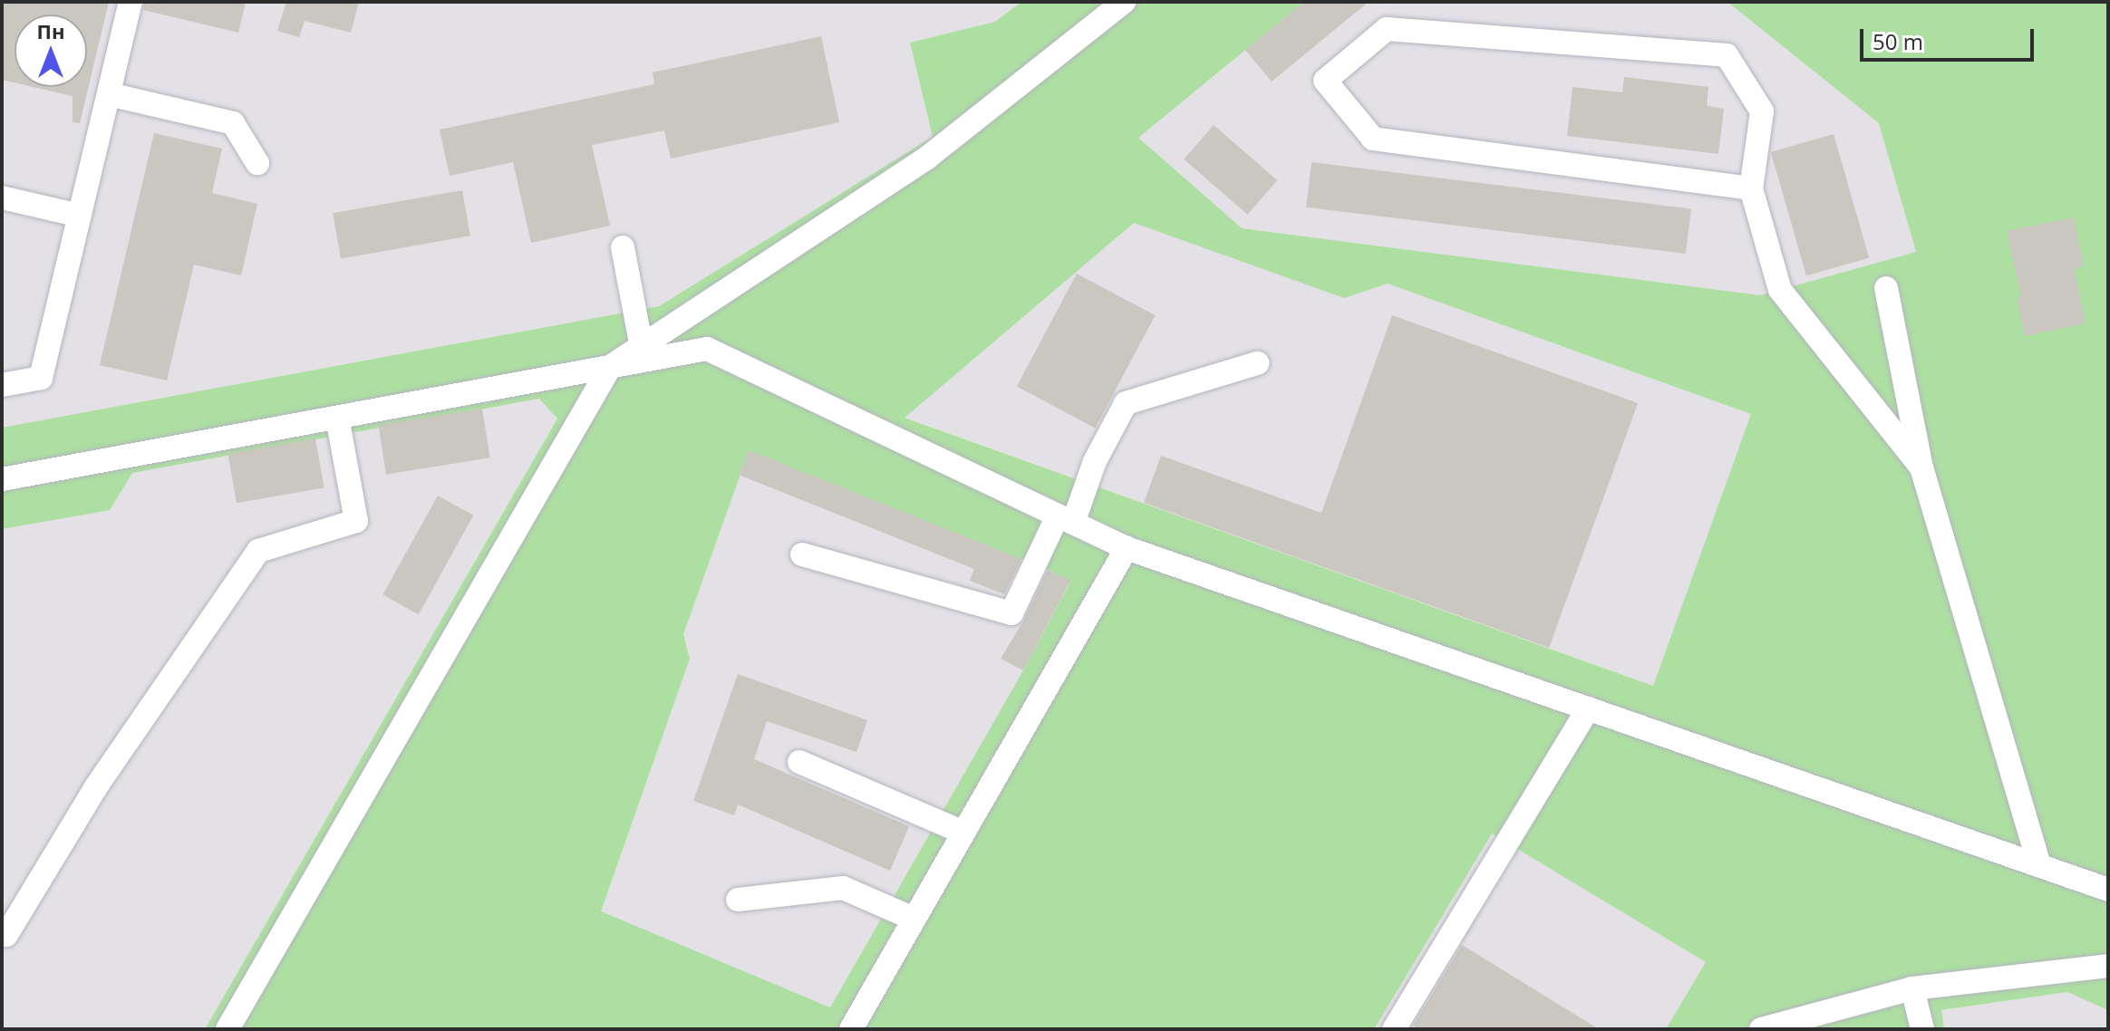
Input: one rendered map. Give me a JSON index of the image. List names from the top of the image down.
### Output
{
  "scale_bar": "50 m",
  "north": "top"
}
